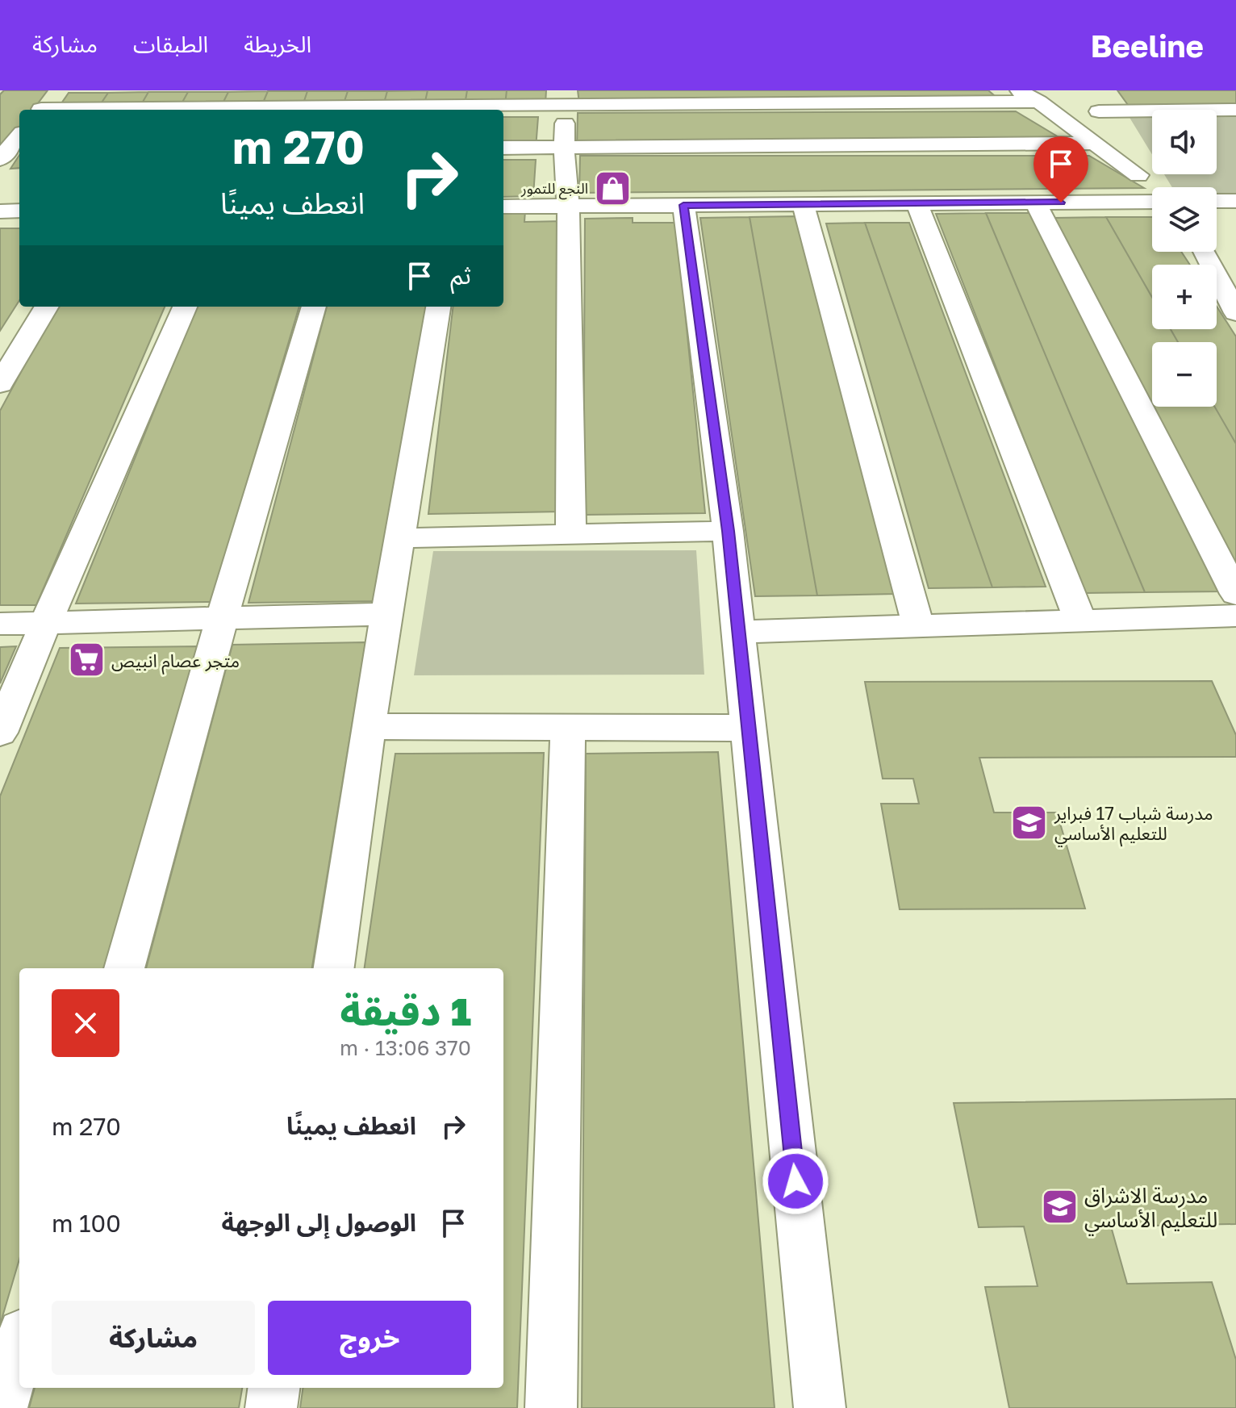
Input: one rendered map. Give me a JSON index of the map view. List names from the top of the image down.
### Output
{
  "places": {
    "shop": ["النجع للتمور"],
    "supermarket": ["متجر عصام انبيص"],
    "school or university": ["مدرسة شباب 17 فبراير للتعليم الأساسي", "مدرسة الاشراق للتعليم الأساسي"]
  },
  "page": {
    "header": "Beeline",
    "nav": ["الخريطة", "الطبقات", "مشاركة"],
    "map_buttons": ["+", "−"],
    "turn": ["270 m", "انعطف يمينًا"],
    "then": "ثم",
    "heading": ["1 دقيقة", "370 m · 13:06"],
    "list": [
      {
        "name": "انعطف يمينًا",
        "value": "270 m"
      },
      {
        "name": "الوصول إلى الوجهة",
        "value": "100 m"
      }
    ],
    "buttons": ["خروج", "مشاركة"]
  }
}
